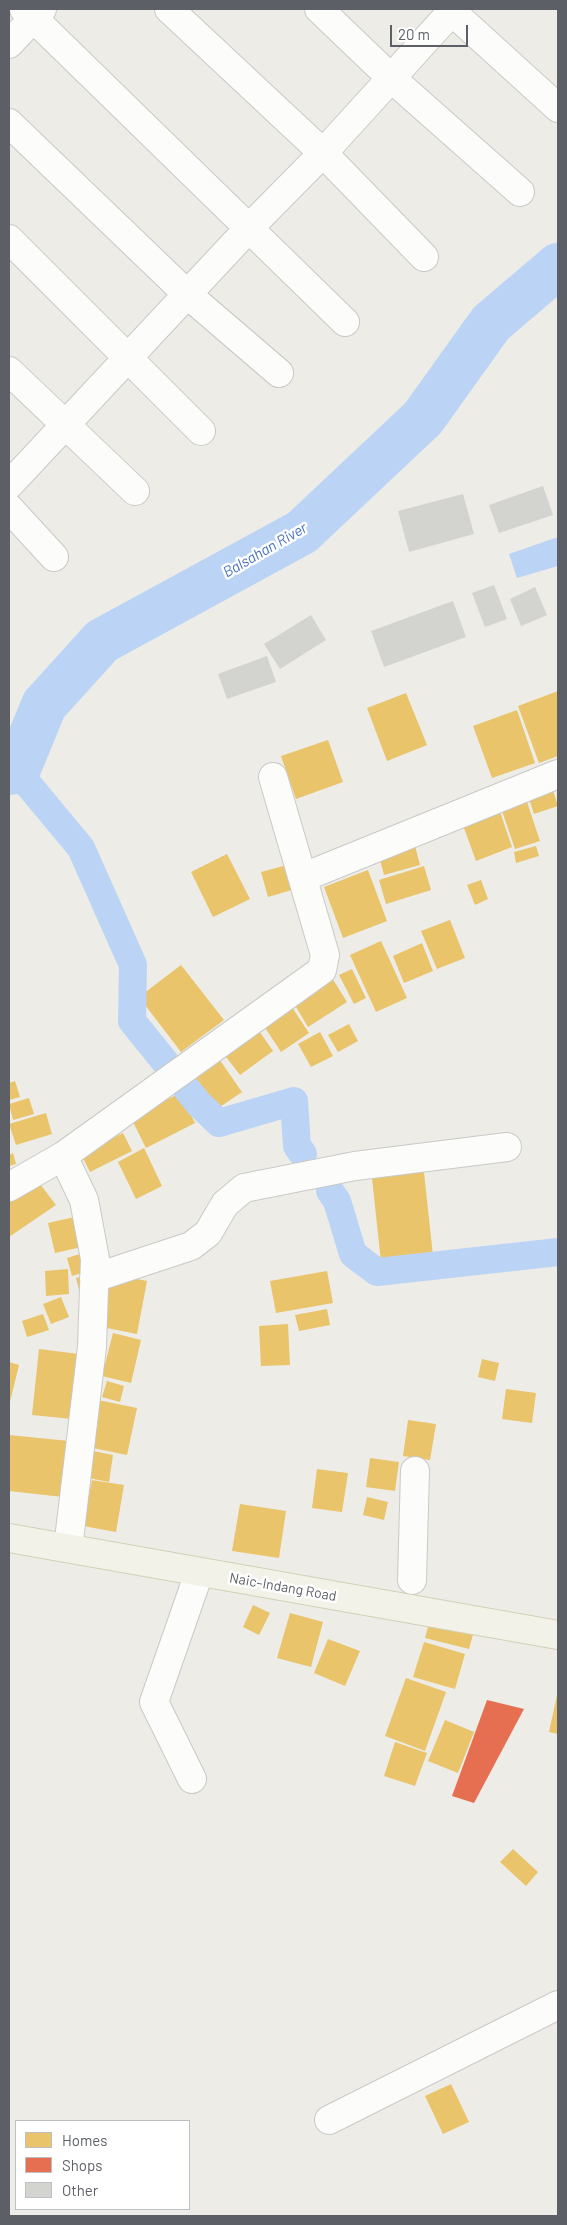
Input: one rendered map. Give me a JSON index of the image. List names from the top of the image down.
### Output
{
  "streets": {
    "main road": ["Naic–Indang Road"]
  },
  "water": ["Balsahan River"],
  "legend": ["Homes", "Shops", "Other"],
  "scale_bar": "20 m"
}
